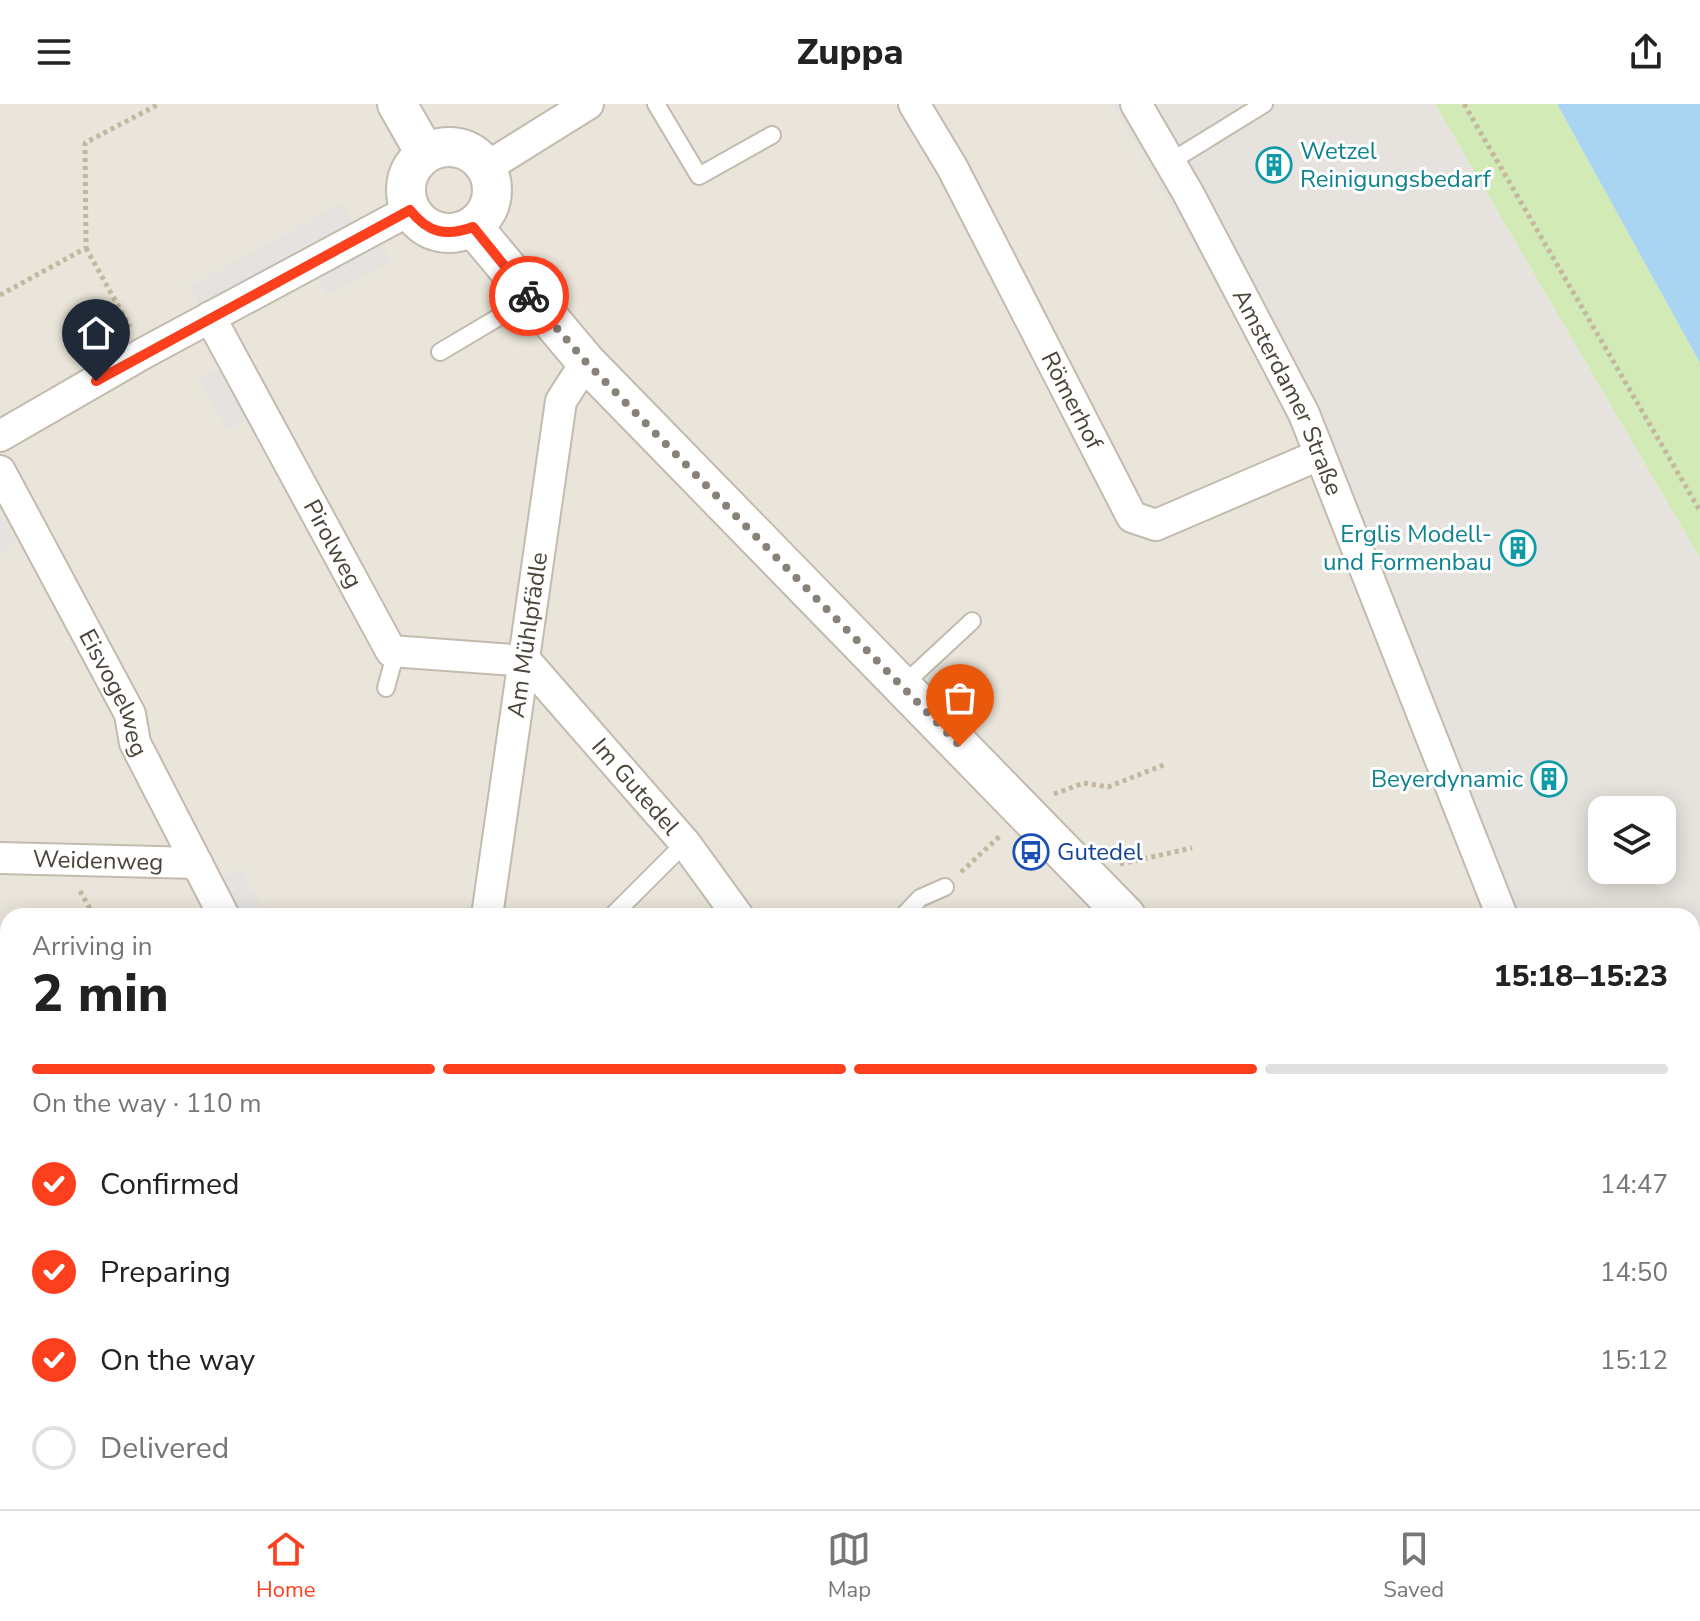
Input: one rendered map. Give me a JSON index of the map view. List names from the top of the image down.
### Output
{
  "streets": {
    "street": [
      "Amsterdamer Straße",
      "Römerhof",
      "Pirolweg",
      "Am Mühlpfädle",
      "Eisvogelweg",
      "Im Gutedel",
      "Weidenweg"
    ]
  },
  "crossings": [
    ["Amsterdamer Straße", "Römerhof"],
    ["Am Mühlpfädle", "Im Gutedel"],
    ["Eisvogelweg", "Weidenweg"]
  ],
  "places": {
    "building": ["Wetzel Reinigungsbedarf", "Erglis Modell- und Formenbau", "Beyerdynamic"],
    "bus stop": ["Gutedel"]
  },
  "page": {
    "header": "Zuppa",
    "heading": ["2 min", "Arriving in", "15:18–15:23"],
    "bar": "On the way · 110 m",
    "list": [
      ["Confirmed", "14:47"],
      ["Preparing", "14:50"],
      ["On the way", "15:12"],
      "Delivered"
    ],
    "tabs": ["Home", "Map", "Saved"]
  }
}
